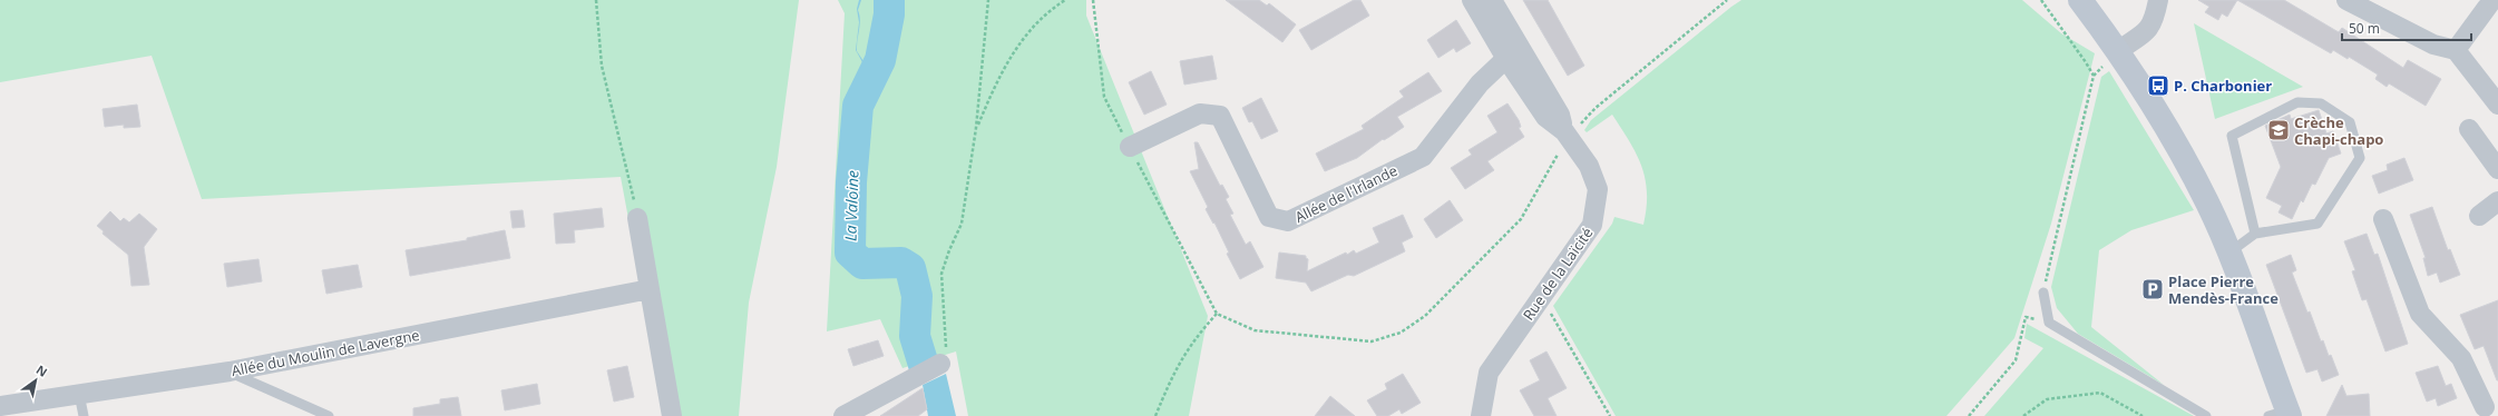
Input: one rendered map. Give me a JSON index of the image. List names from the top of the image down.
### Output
{
  "streets": {
    "street": ["Allée de l'Irlande", "Rue de la Laïcité", "Allée du Moulin de Lavergne"]
  },
  "crossings": [
    ["Allée de l'Irlande", "Rue de la Laïcité"]
  ],
  "water": ["La Valoine"],
  "places": {
    "bus stop": ["P. Charbonier"],
    "school or university": ["Crèche Chapi-chapo"],
    "parking": ["Place Pierre Mendès-France"]
  },
  "scale_bar": "50 m",
  "north": "top right"
}
